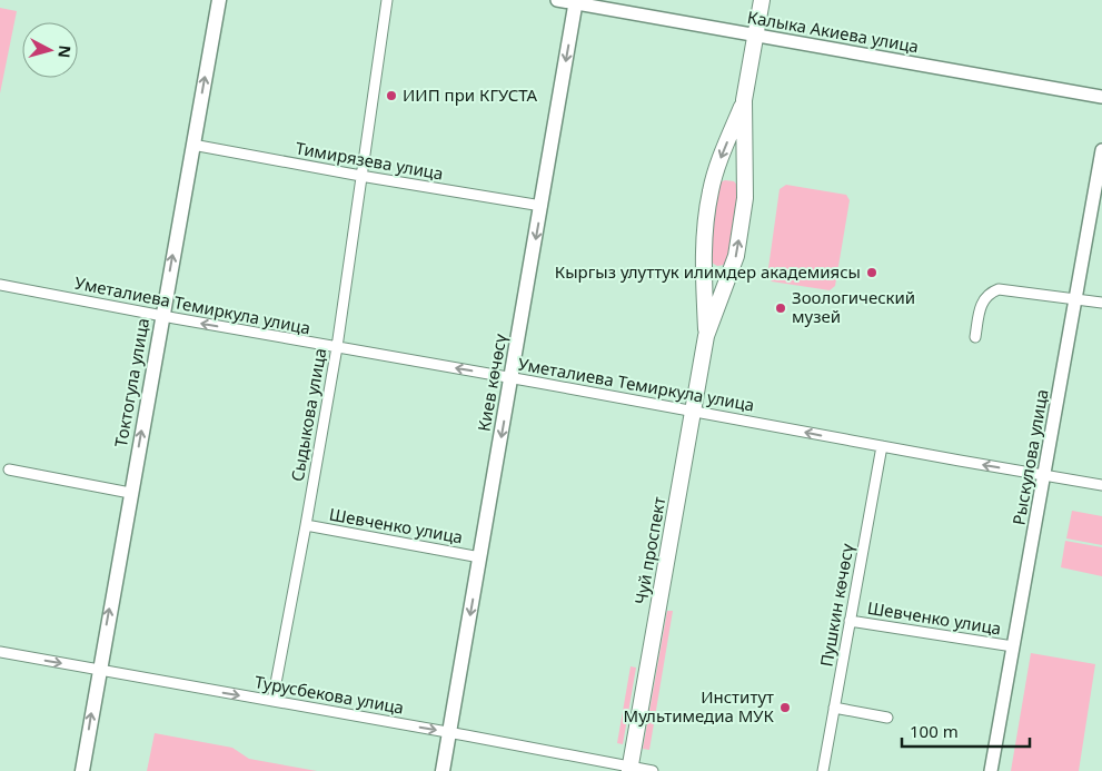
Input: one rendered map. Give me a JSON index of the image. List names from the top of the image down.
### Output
{
  "streets": {
    "main road": ["Токтогула улица", "Киев көчөсү", "Чуй проспект"],
    "street": [
      "Калыка Акиева улица",
      "Тимирязева улица",
      "Уметалиева Темиркула улица",
      "Сыдыкова улица",
      "Рыскулова улица",
      "Шевченко улица",
      "Пушкин көчөсү",
      "Турусбекова улица"
    ]
  },
  "crossings": [
    ["Калыка Акиева улица", "Киев көчөсү"],
    ["Калыка Акиева улица", "Чуй проспект"],
    ["Тимирязева улица", "Токтогула улица"],
    ["Тимирязева улица", "Киев көчөсү"],
    ["Тимирязева улица", "Сыдыкова улица"],
    ["Уметалиева Темиркула улица", "Токтогула улица"],
    ["Уметалиева Темиркула улица", "Киев көчөсү"],
    ["Уметалиева Темиркула улица", "Сыдыкова улица"],
    ["Уметалиева Темиркула улица", "Рыскулова улица"],
    ["Уметалиева Темиркула улица", "Чуй проспект"],
    ["Уметалиева Темиркула улица", "Пушкин көчөсү"],
    ["Токтогула улица", "Турусбекова улица"],
    ["Киев көчөсү", "Шевченко улица"],
    ["Киев көчөсү", "Турусбекова улица"],
    ["Сыдыкова улица", "Шевченко улица"],
    ["Сыдыкова улица", "Турусбекова улица"],
    ["Рыскулова улица", "Шевченко улица"],
    ["Шевченко улица", "Пушкин көчөсү"],
    ["Чуй проспект", "Турусбекова улица"]
  ],
  "one_way": [
    "Уметалиева Темиркула улица",
    "Токтогула улица",
    "Киев көчөсү",
    "Турусбекова улица"
  ],
  "places": [
    "ИИП при КГУСТА",
    "Кыргыз улуттук илимдер академиясы",
    "Зоологический музей",
    "Институт Мультимедиа МУК"
  ],
  "scale_bar": "100 m",
  "north": "right"
}
